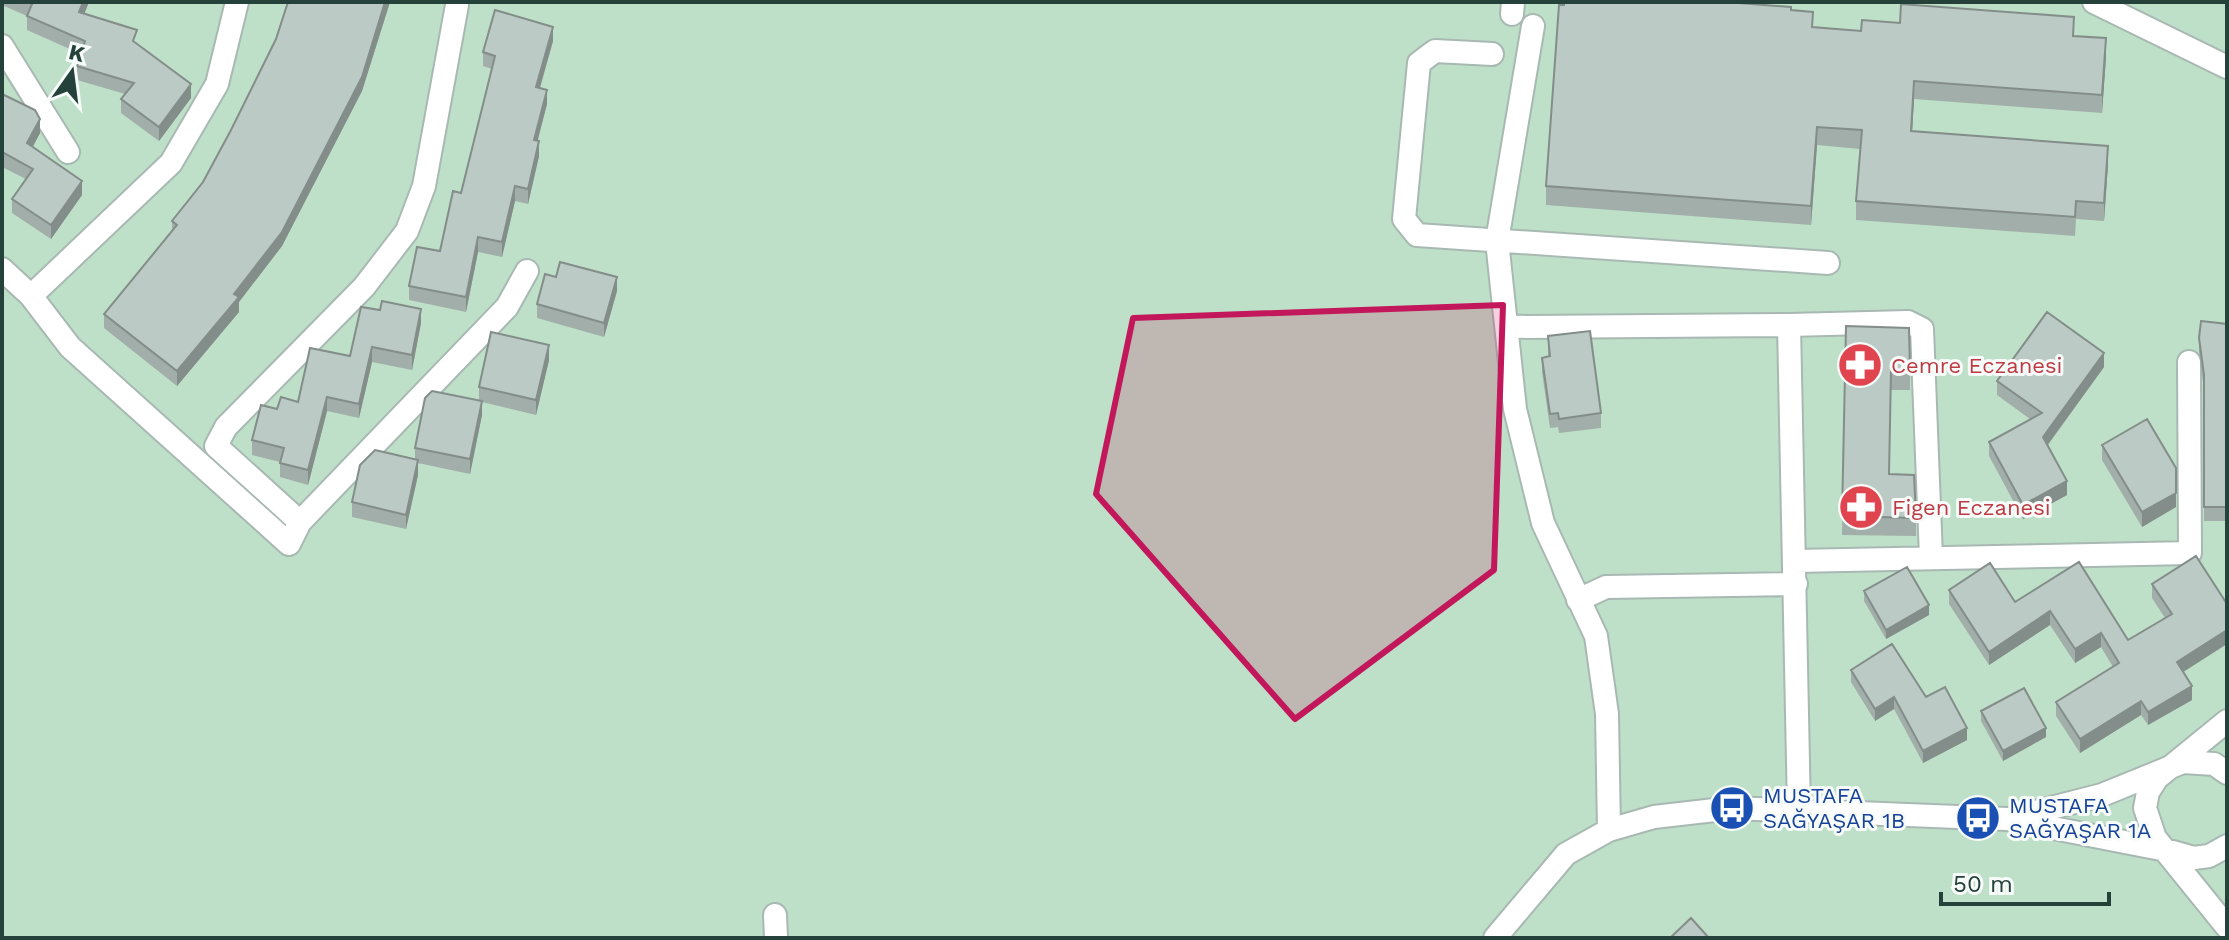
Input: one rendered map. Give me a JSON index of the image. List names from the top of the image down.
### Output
{
  "places": {
    "pharmacy": ["Cemre Eczanesi", "Figen Eczanesi"],
    "bus stop": ["MUSTAFA SAĞYAŞAR 1B", "MUSTAFA SAĞYAŞAR 1A"]
  },
  "scale_bar": "50 m",
  "north": "top"
}
